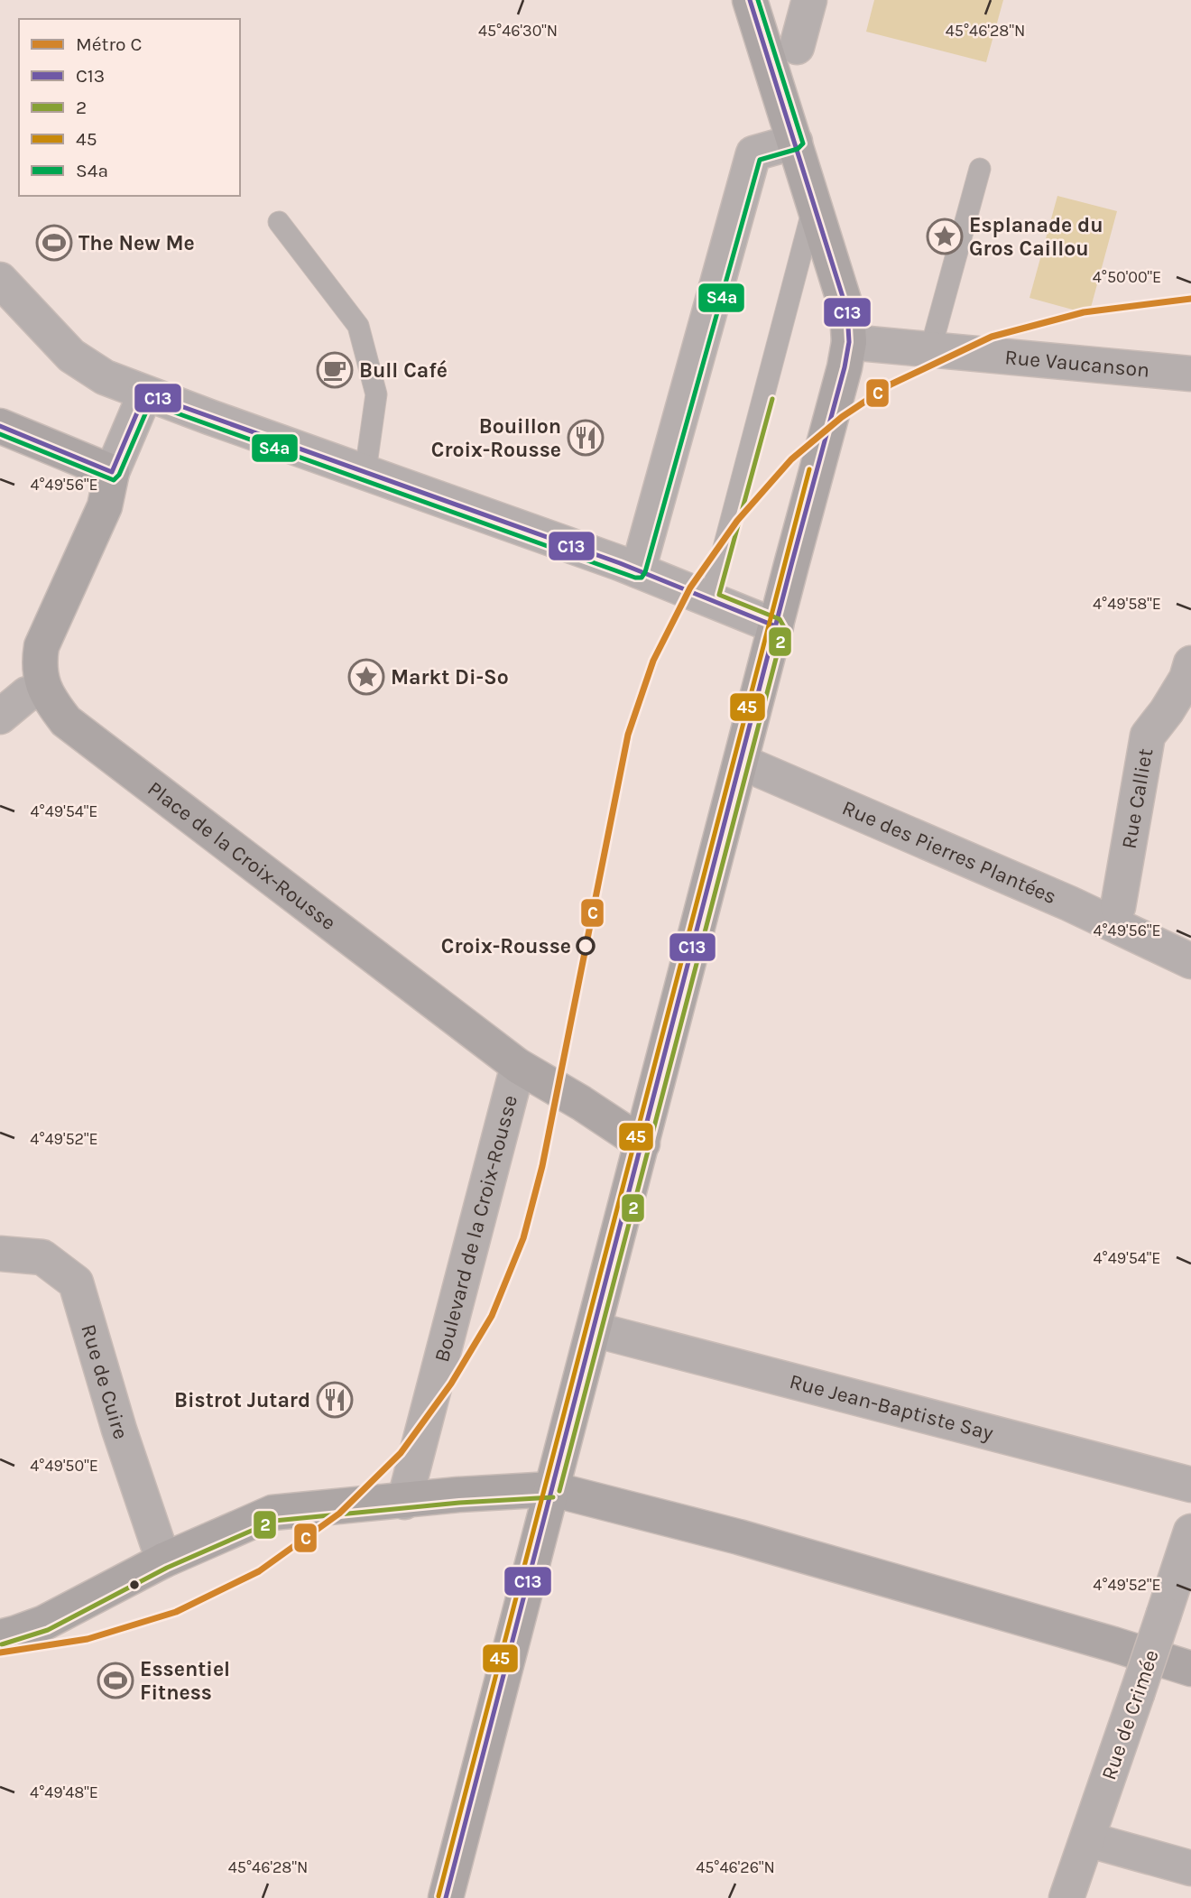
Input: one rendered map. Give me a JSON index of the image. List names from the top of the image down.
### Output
{
  "streets": {
    "street": [
      "Rue Vaucanson",
      "Rue Calliet",
      "Rue des Pierres Plantées",
      "Place de la Croix-Rousse",
      "Boulevard de la Croix-Rousse",
      "Rue de Cuire",
      "Rue Jean-Baptiste Say",
      "Rue de Crimée"
    ]
  },
  "crossings": [
    ["Place de la Croix-Rousse", "Boulevard de la Croix-Rousse"]
  ],
  "places": {
    "place": ["Esplanade du Gros Caillou", "Markt Di-So"],
    "sports": ["The New Me", "Essentiel Fitness"],
    "cafe": ["Bull Café"],
    "restaurant": ["Bouillon Croix-Rousse", "Bistrot Jutard"],
    "other": ["Croix-Rousse"]
  },
  "lines": [
    "transit line C13",
    "transit line S4a",
    "metro line C",
    "transit line 2",
    "transit line 45"
  ],
  "legend": [
    "Métro C",
    "C13",
    "2",
    "45",
    "S4a"
  ],
  "coordinates": [
    "45°46'30\"N",
    "45°46'28\"N",
    "4°50'00\"E",
    "4°49'56\"E",
    "4°49'58\"E",
    "4°49'54\"E",
    "4°49'52\"E",
    "4°49'50\"E",
    "4°49'48\"E",
    "45°46'26\"N"
  ]
}
